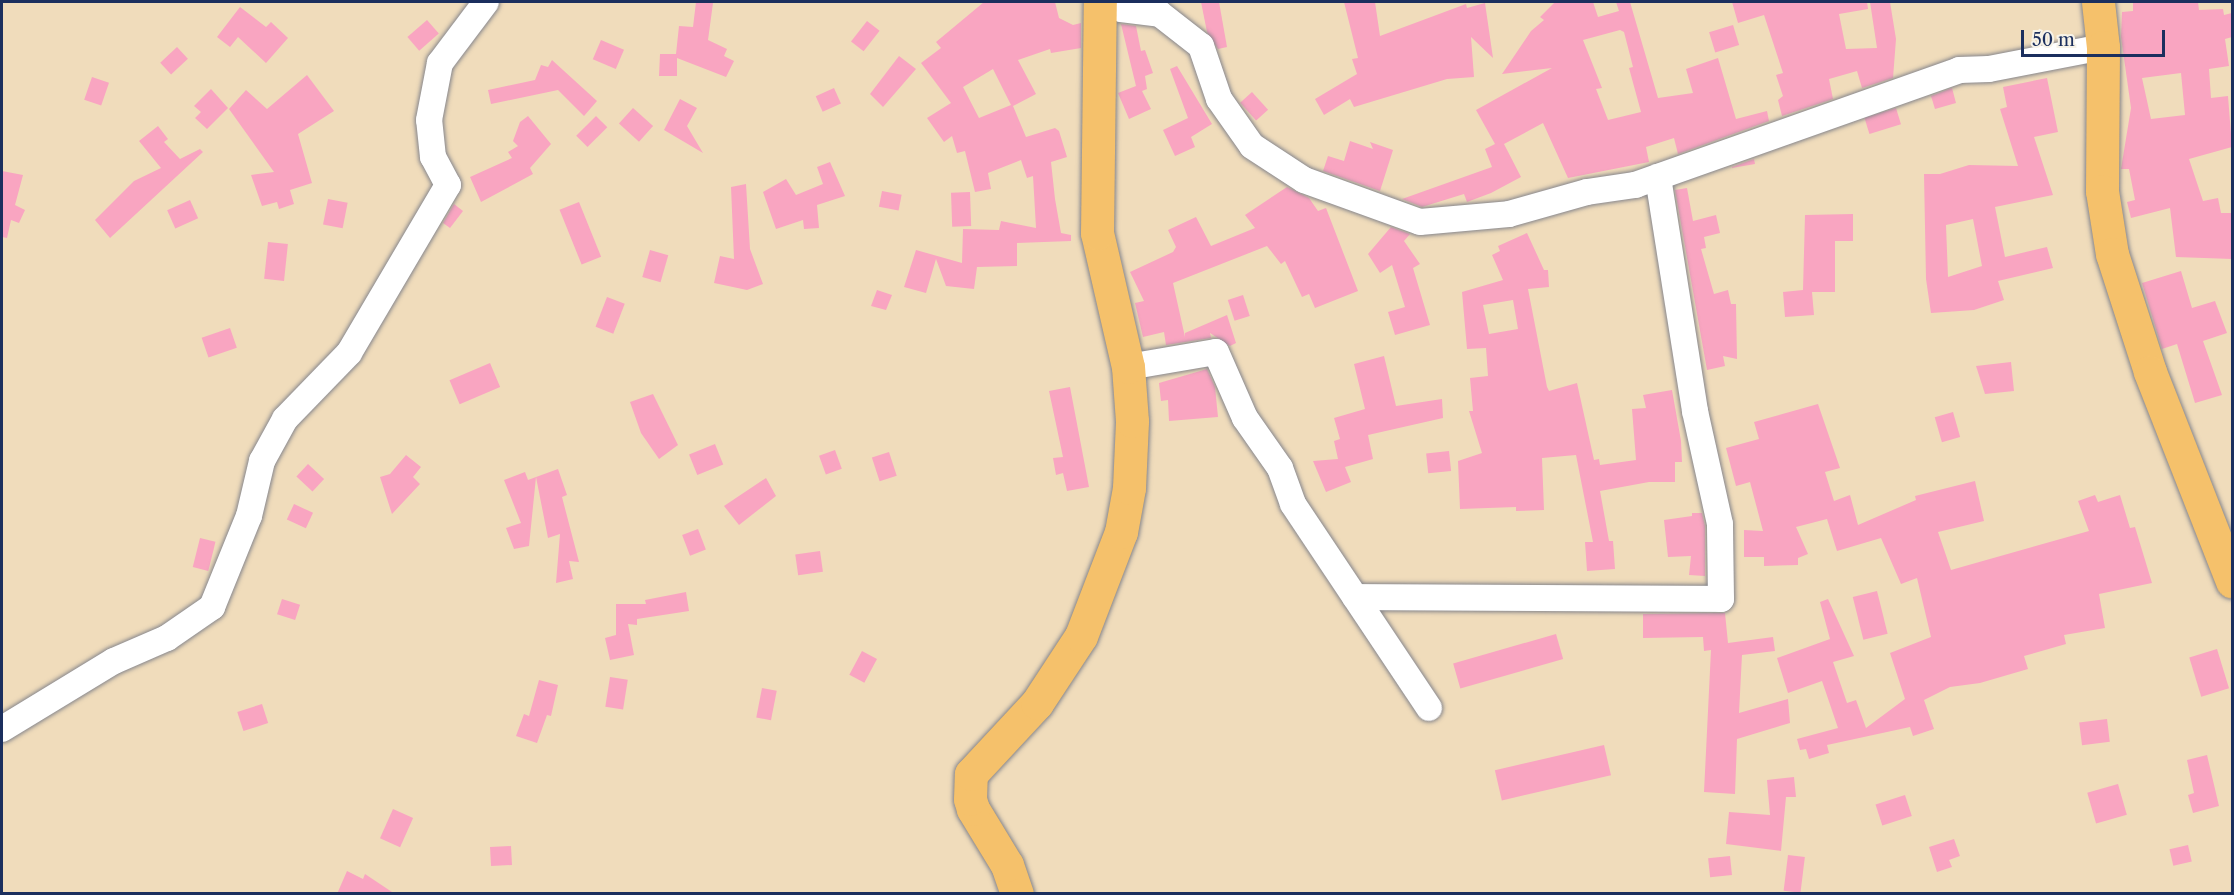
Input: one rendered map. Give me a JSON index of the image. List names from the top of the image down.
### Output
{
  "scale_bar": "50 m"
}
